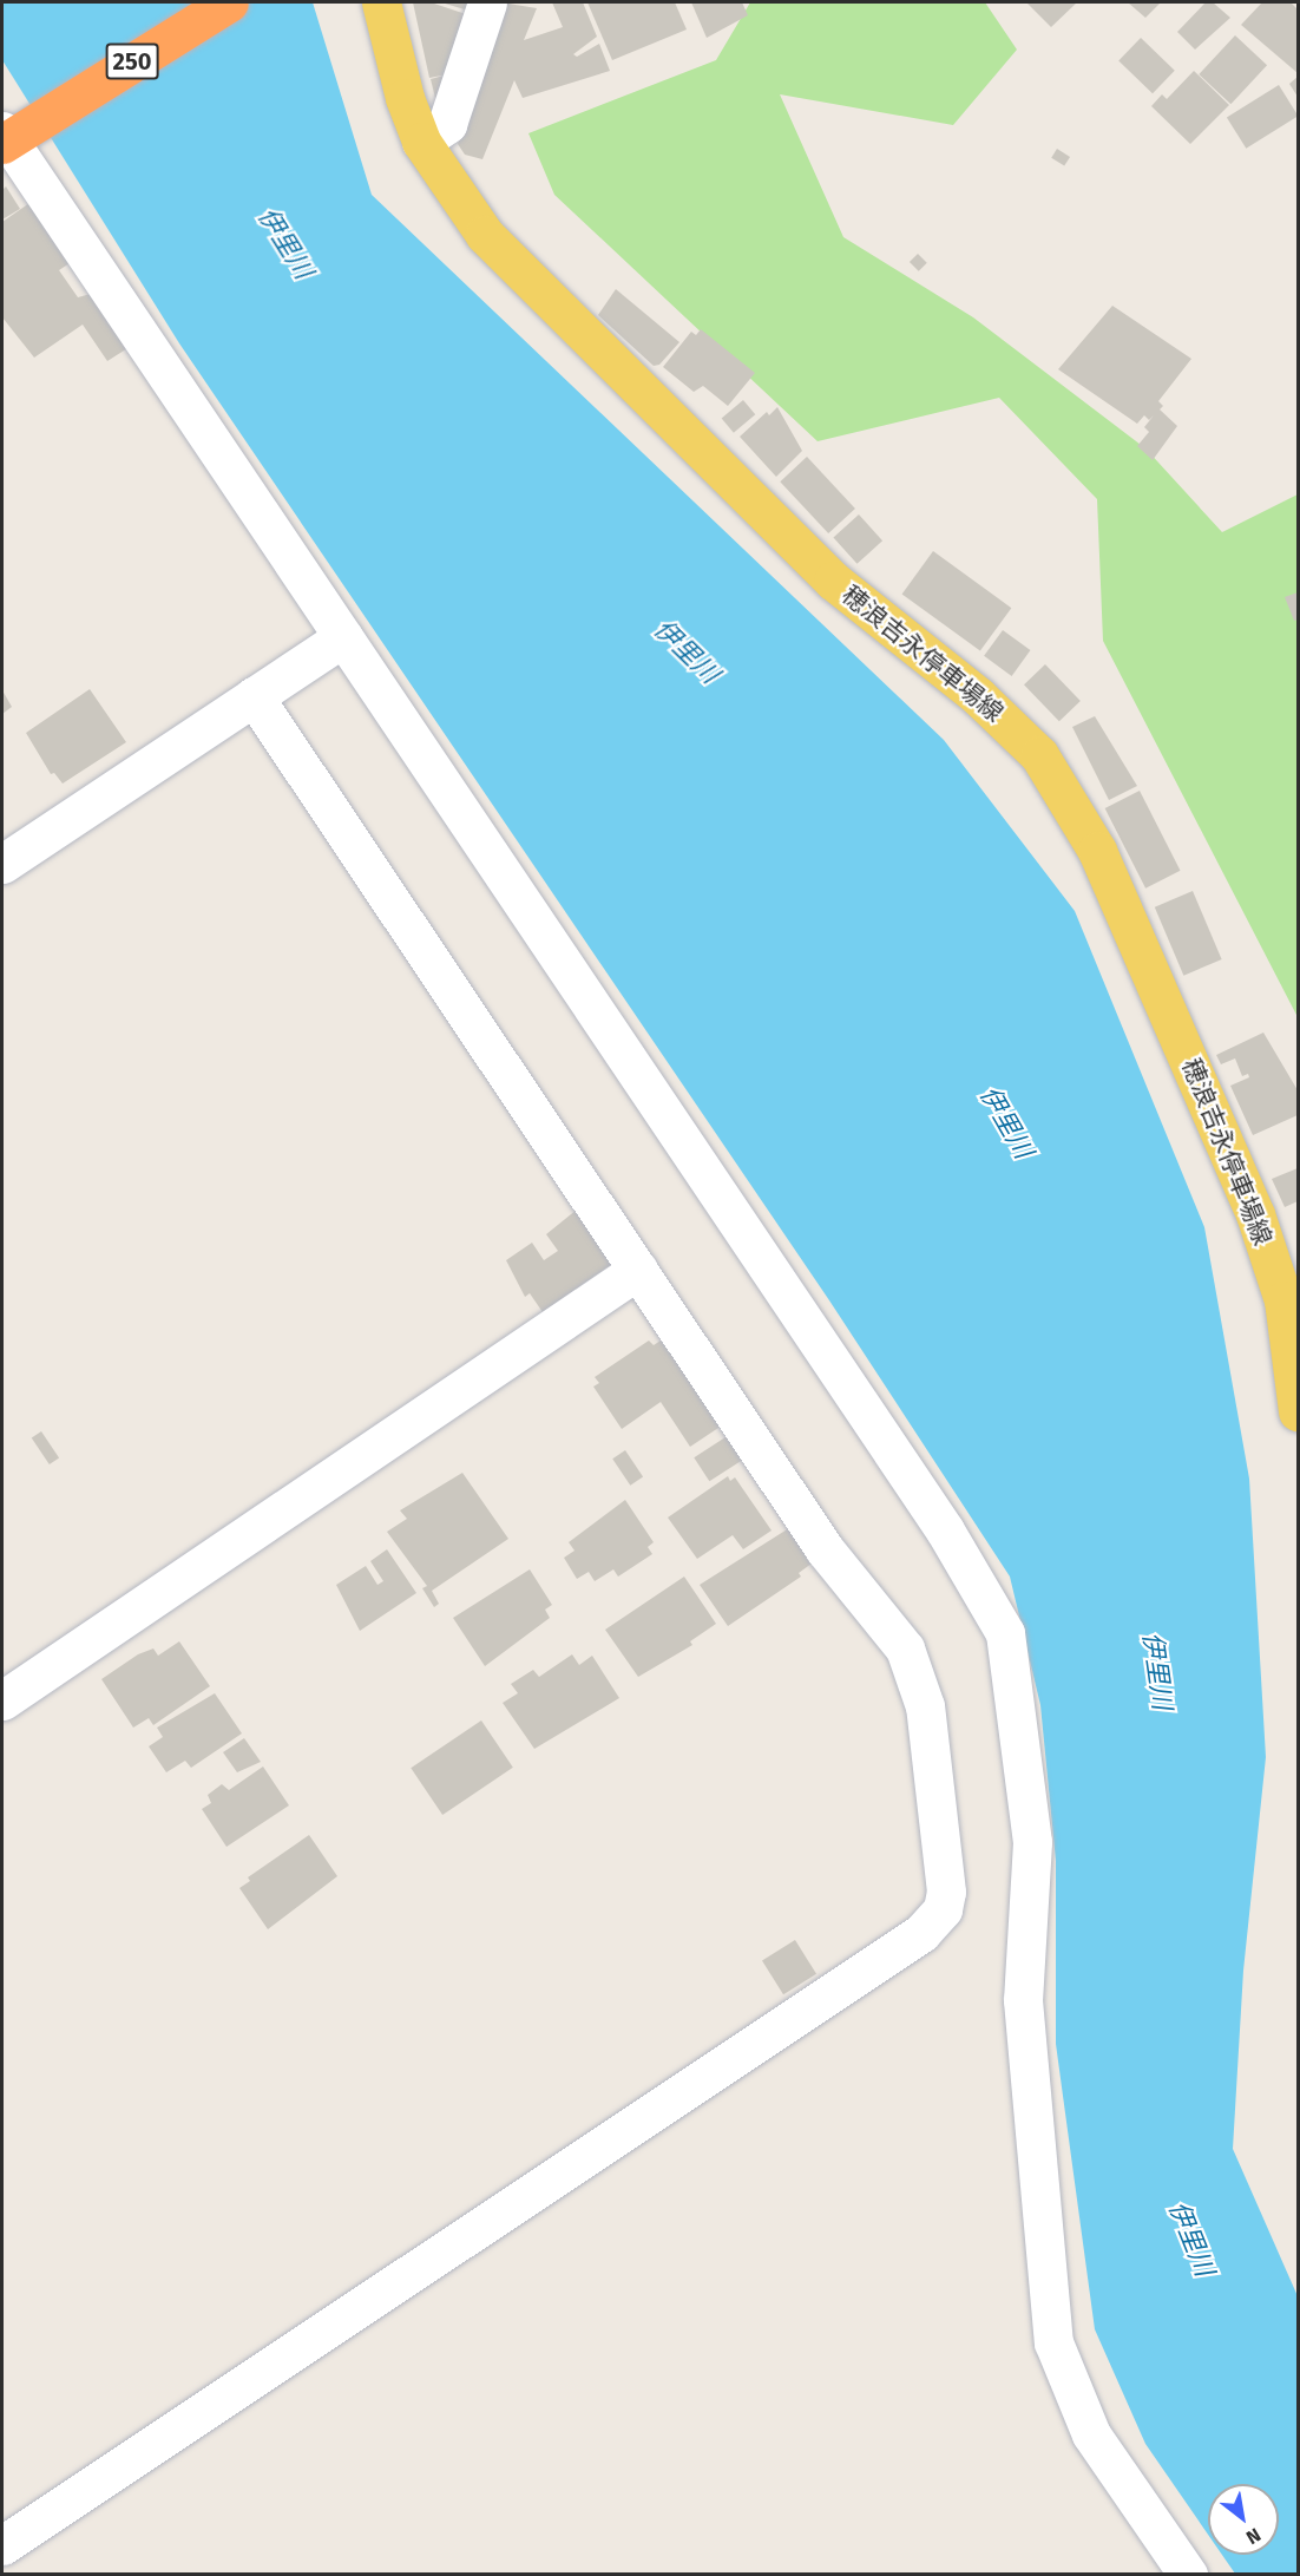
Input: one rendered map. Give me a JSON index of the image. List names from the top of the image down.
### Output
{
  "streets": {
    "highway": ["250"],
    "main road": ["穂浪吉永停車場線"]
  },
  "water": ["伊里川"],
  "north": "bottom right"
}
